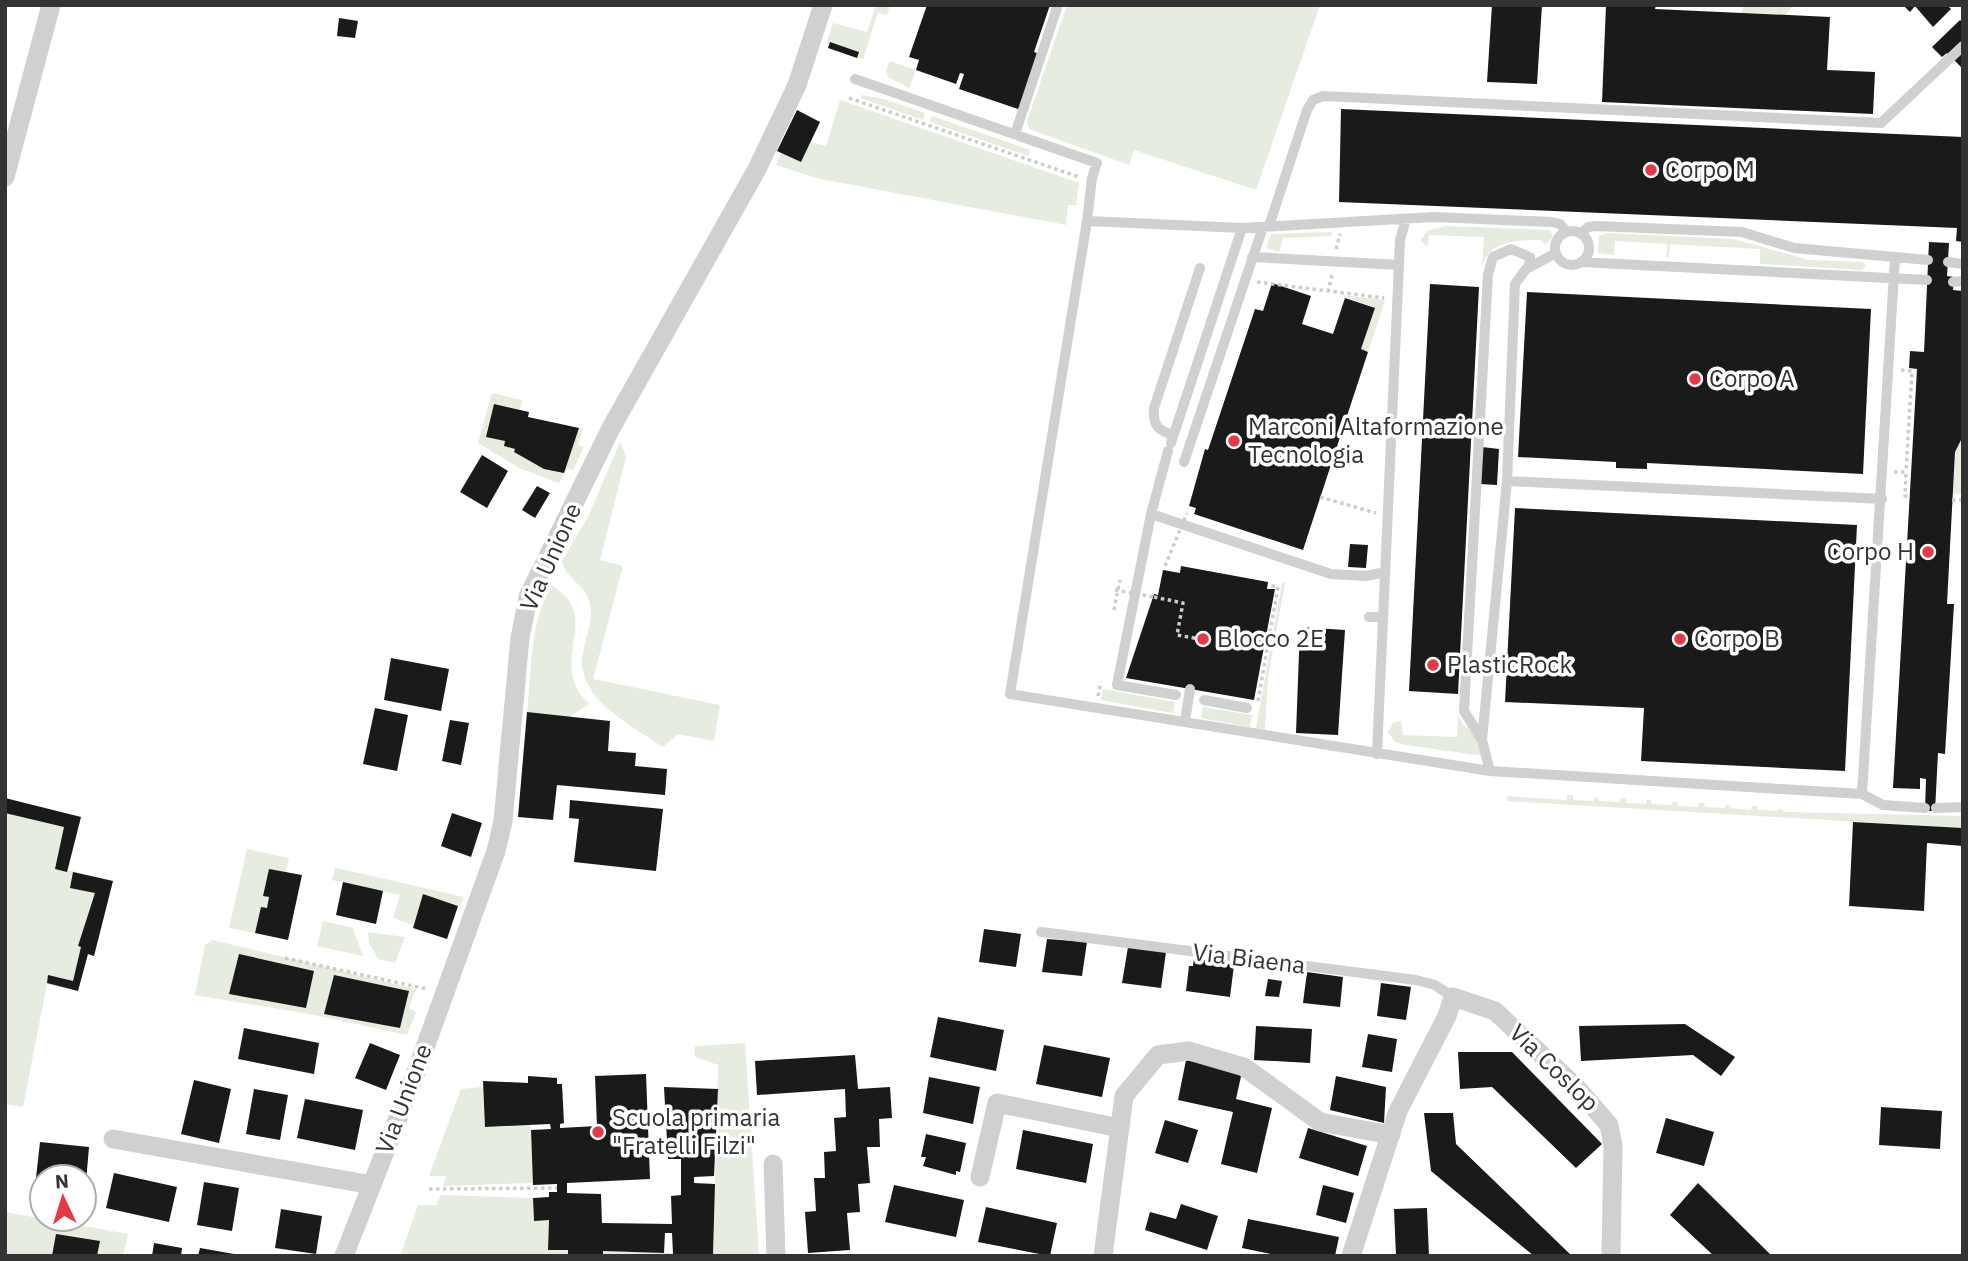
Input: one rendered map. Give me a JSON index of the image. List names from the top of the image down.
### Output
{
  "streets": {
    "street": ["Via Unione", "Via Coslop"],
    "lane": ["Via Biaena"]
  },
  "crossings": [
    ["Via Biaena", "Via Coslop"]
  ],
  "places": [
    "Corpo M",
    "Corpo A",
    "Marconi Altaformazione Tecnologia",
    "Corpo H",
    "Blocco 2E",
    "Corpo B",
    "PlasticRock",
    "Scuola primaria \"Fratelli Filzi\""
  ],
  "north": "top"
}
